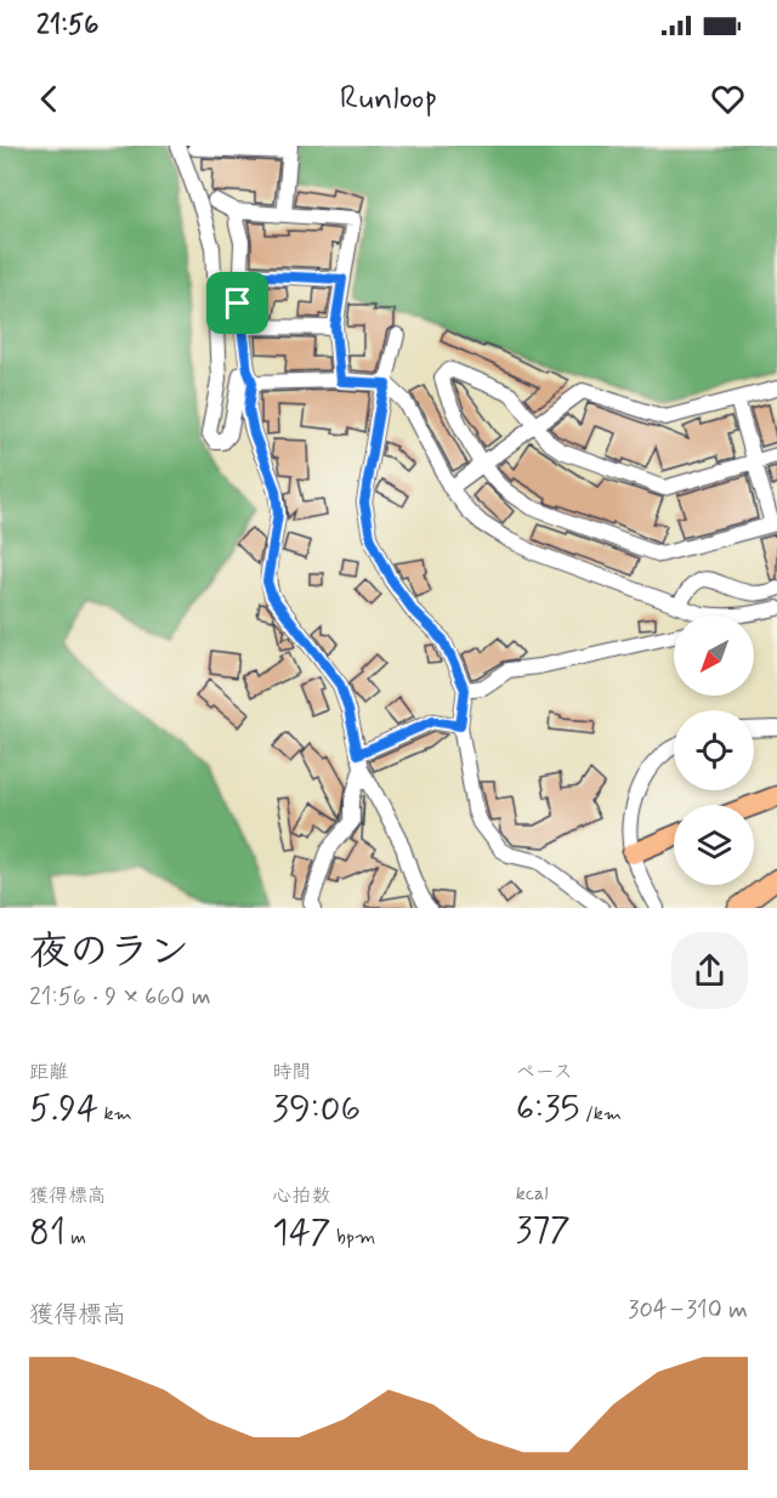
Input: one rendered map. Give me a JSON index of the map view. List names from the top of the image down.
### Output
{
  "north": "bottom left",
  "page": {
    "status": "21:56",
    "header": "Runloop",
    "heading": ["夜のラン", "21:56 · 9 × 660 m"],
    "stats": [
      ["距離", "5.94 km"],
      ["時間", "39:06"],
      ["ペース", "6:35 /km"],
      ["獲得標高", "81 m"],
      ["心拍数", "147 bpm"],
      ["kcal", "377"]
    ],
    "chart": ["獲得標高", "304–310 m"]
  }
}
